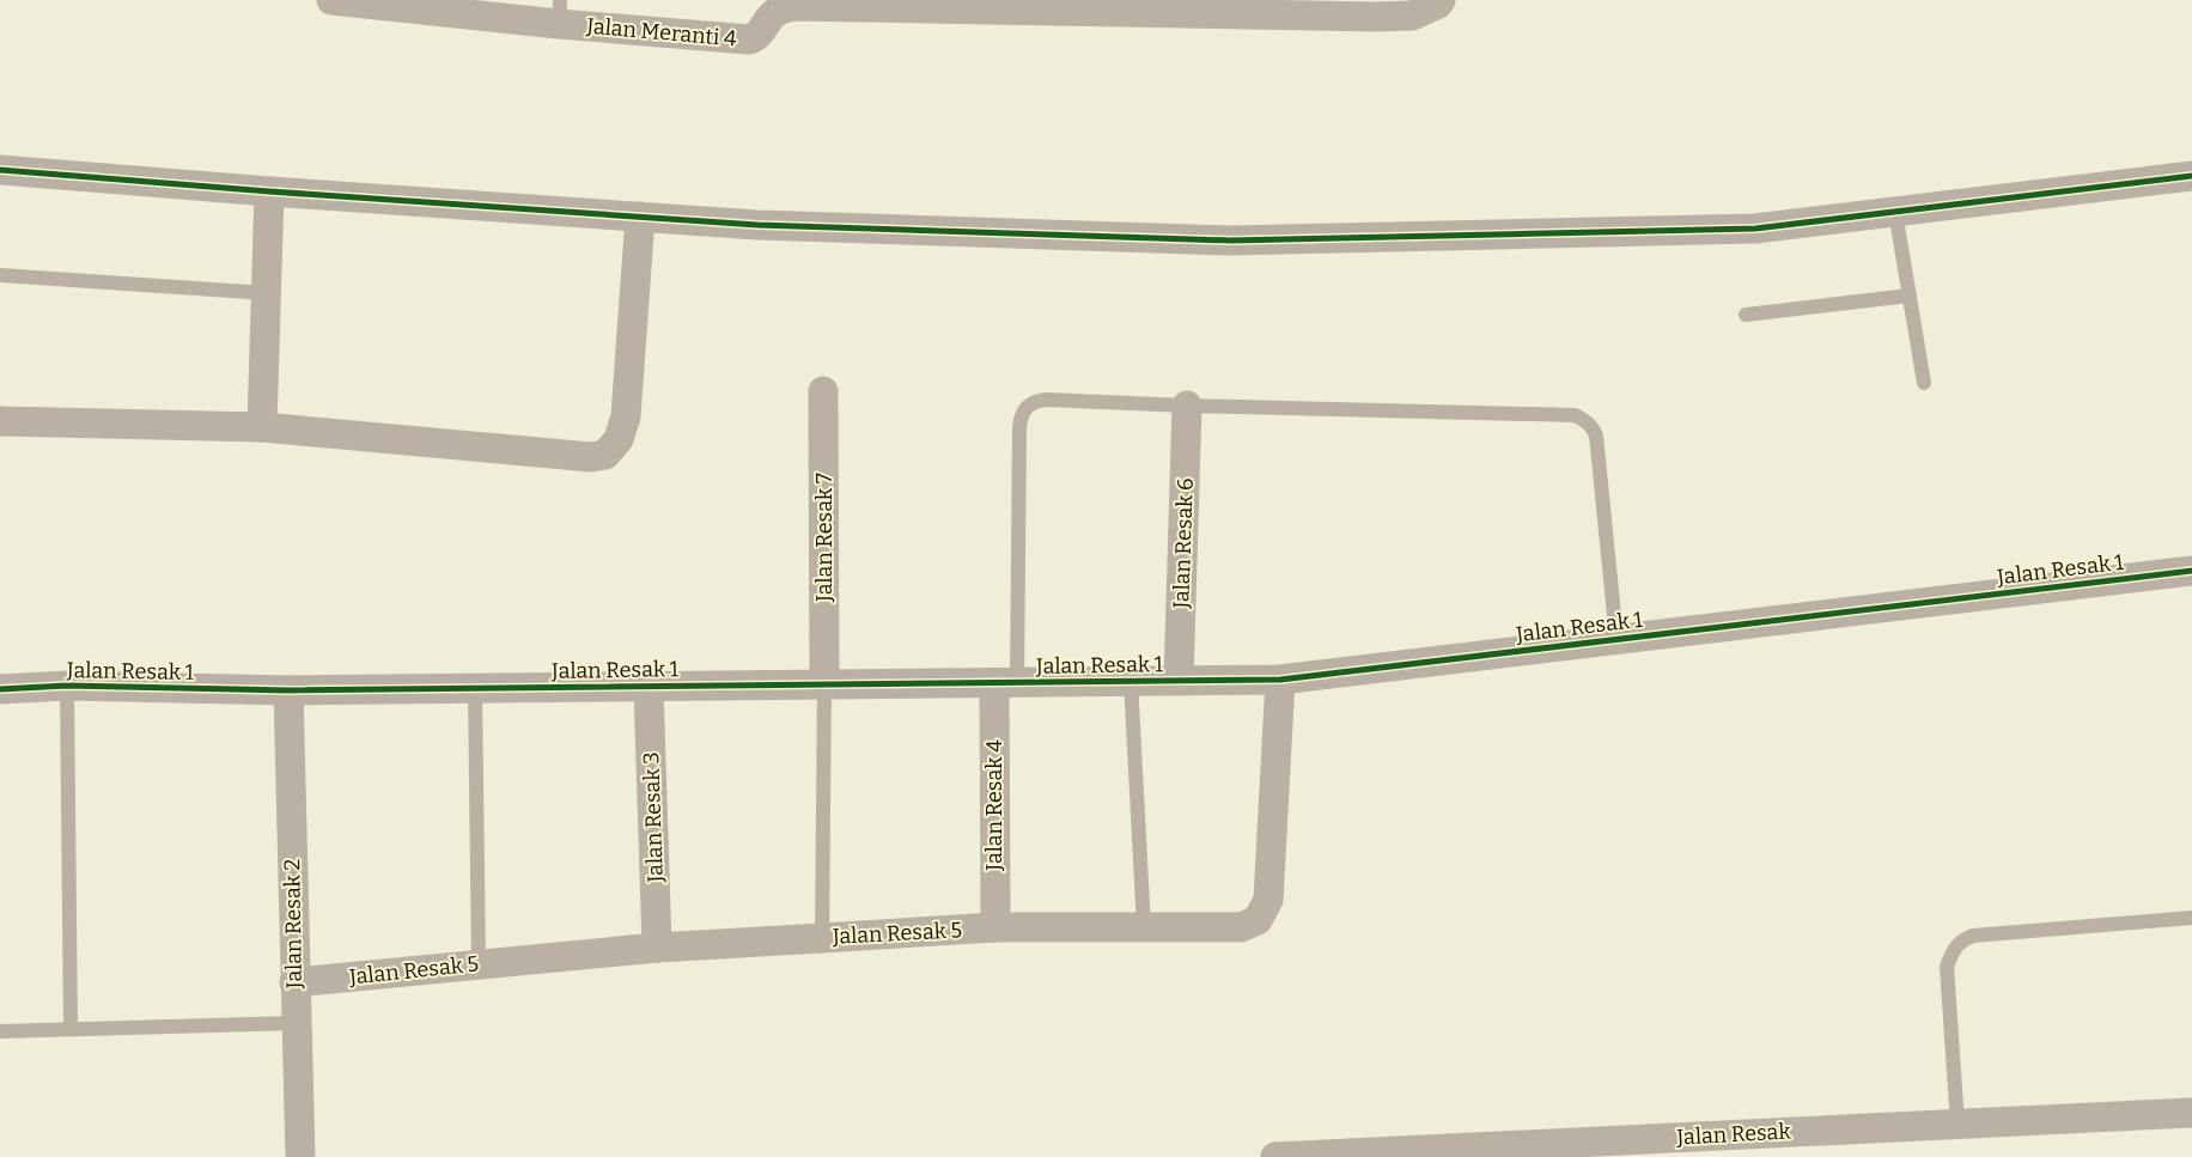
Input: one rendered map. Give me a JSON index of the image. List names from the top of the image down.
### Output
{
  "streets": {
    "street": [
      "Jalan Meranti 4",
      "Jalan Resak 7",
      "Jalan Resak 6",
      "Jalan Resak 1",
      "Jalan Resak 4",
      "Jalan Resak 3",
      "Jalan Resak 2",
      "Jalan Resak 5",
      "Jalan Resak"
    ]
  },
  "crossings": [
    ["Jalan Resak 7", "Jalan Resak 1"],
    ["Jalan Resak 6", "Jalan Resak 1"],
    ["Jalan Resak 1", "Jalan Resak 4"],
    ["Jalan Resak 1", "Jalan Resak 3"],
    ["Jalan Resak 1", "Jalan Resak 2"],
    ["Jalan Resak 1", "Jalan Resak 5"],
    ["Jalan Resak 4", "Jalan Resak 5"],
    ["Jalan Resak 3", "Jalan Resak 5"],
    ["Jalan Resak 2", "Jalan Resak 5"]
  ]
}
